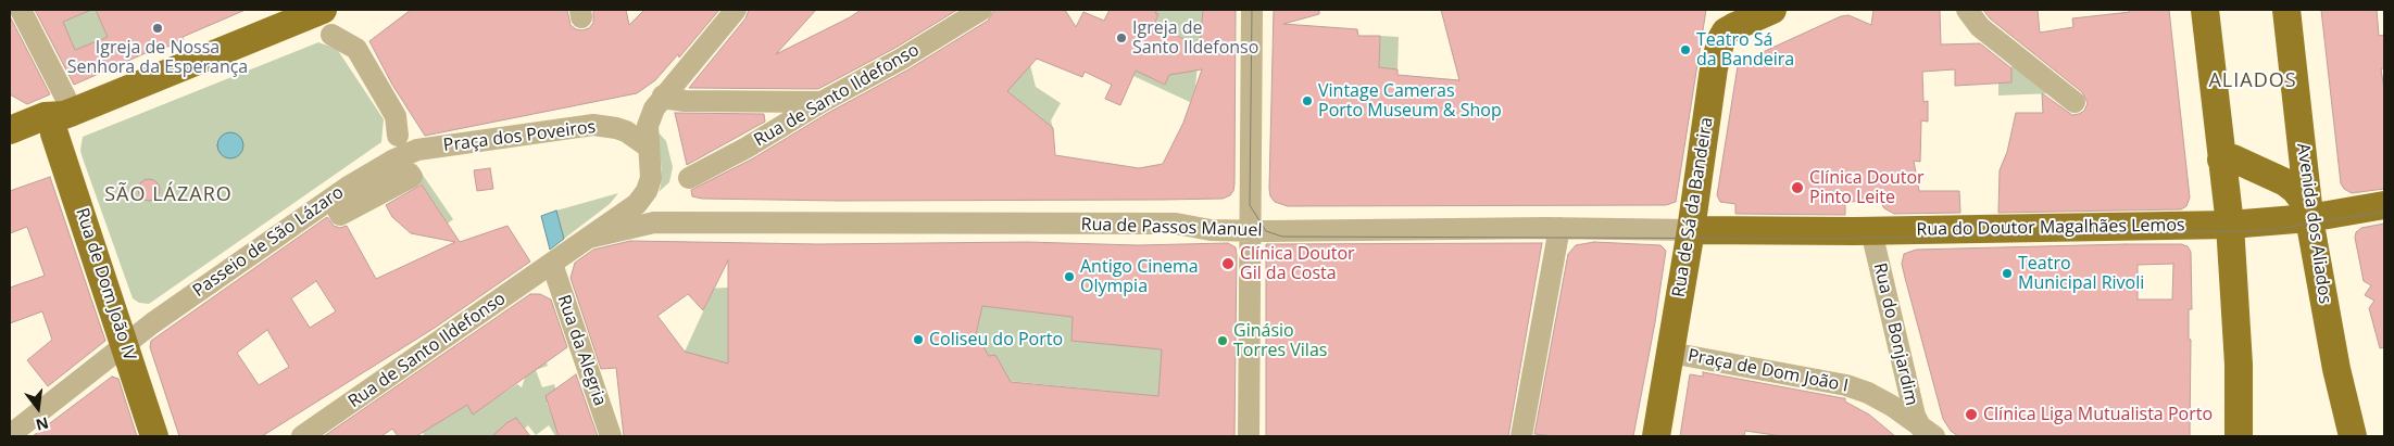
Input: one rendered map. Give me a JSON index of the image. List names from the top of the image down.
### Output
{
  "streets": {
    "main road": [
      "Rua de Sá da Bandeira",
      "Avenida dos Aliados",
      "Rua do Doutor Magalhães Lemos",
      "Rua de Dom João IV"
    ],
    "street": [
      "Rua de Santo Ildefonso",
      "Praça dos Poveiros",
      "Rua de Passos Manuel",
      "Passeio de São Lázaro",
      "Rua do Bonjardim",
      "Rua da Alegria",
      "Praça de Dom João I"
    ]
  },
  "crossings": [
    ["Rua de Santo Ildefonso", "Rua da Alegria"],
    ["Praça dos Poveiros", "Passeio de São Lázaro"],
    ["Rua de Sá da Bandeira", "Rua de Passos Manuel"],
    ["Rua de Sá da Bandeira", "Praça de Dom João I"],
    ["Avenida dos Aliados", "Rua do Doutor Magalhães Lemos"],
    ["Rua do Doutor Magalhães Lemos", "Rua do Bonjardim"],
    ["Passeio de São Lázaro", "Rua de Dom João IV"],
    ["Rua do Bonjardim", "Praça de Dom João I"]
  ],
  "districts": ["ALIADOS", "SÃO LÁZARO"],
  "places": [
    "Igreja de Nossa Senhora da Esperança",
    "Igreja de Santo Ildefonso",
    "Teatro Sá da Bandeira",
    "Vintage Cameras Porto Museum & Shop",
    "Clínica Doutor Pinto Leite",
    "Clínica Doutor Gil da Costa",
    "Teatro Municipal Rivoli",
    "Antigo Cinema Olympia",
    "Coliseu do Porto",
    "Ginásio Torres Vilas",
    "Clínica Liga Mutualista Porto"
  ],
  "north": "bottom"
}
